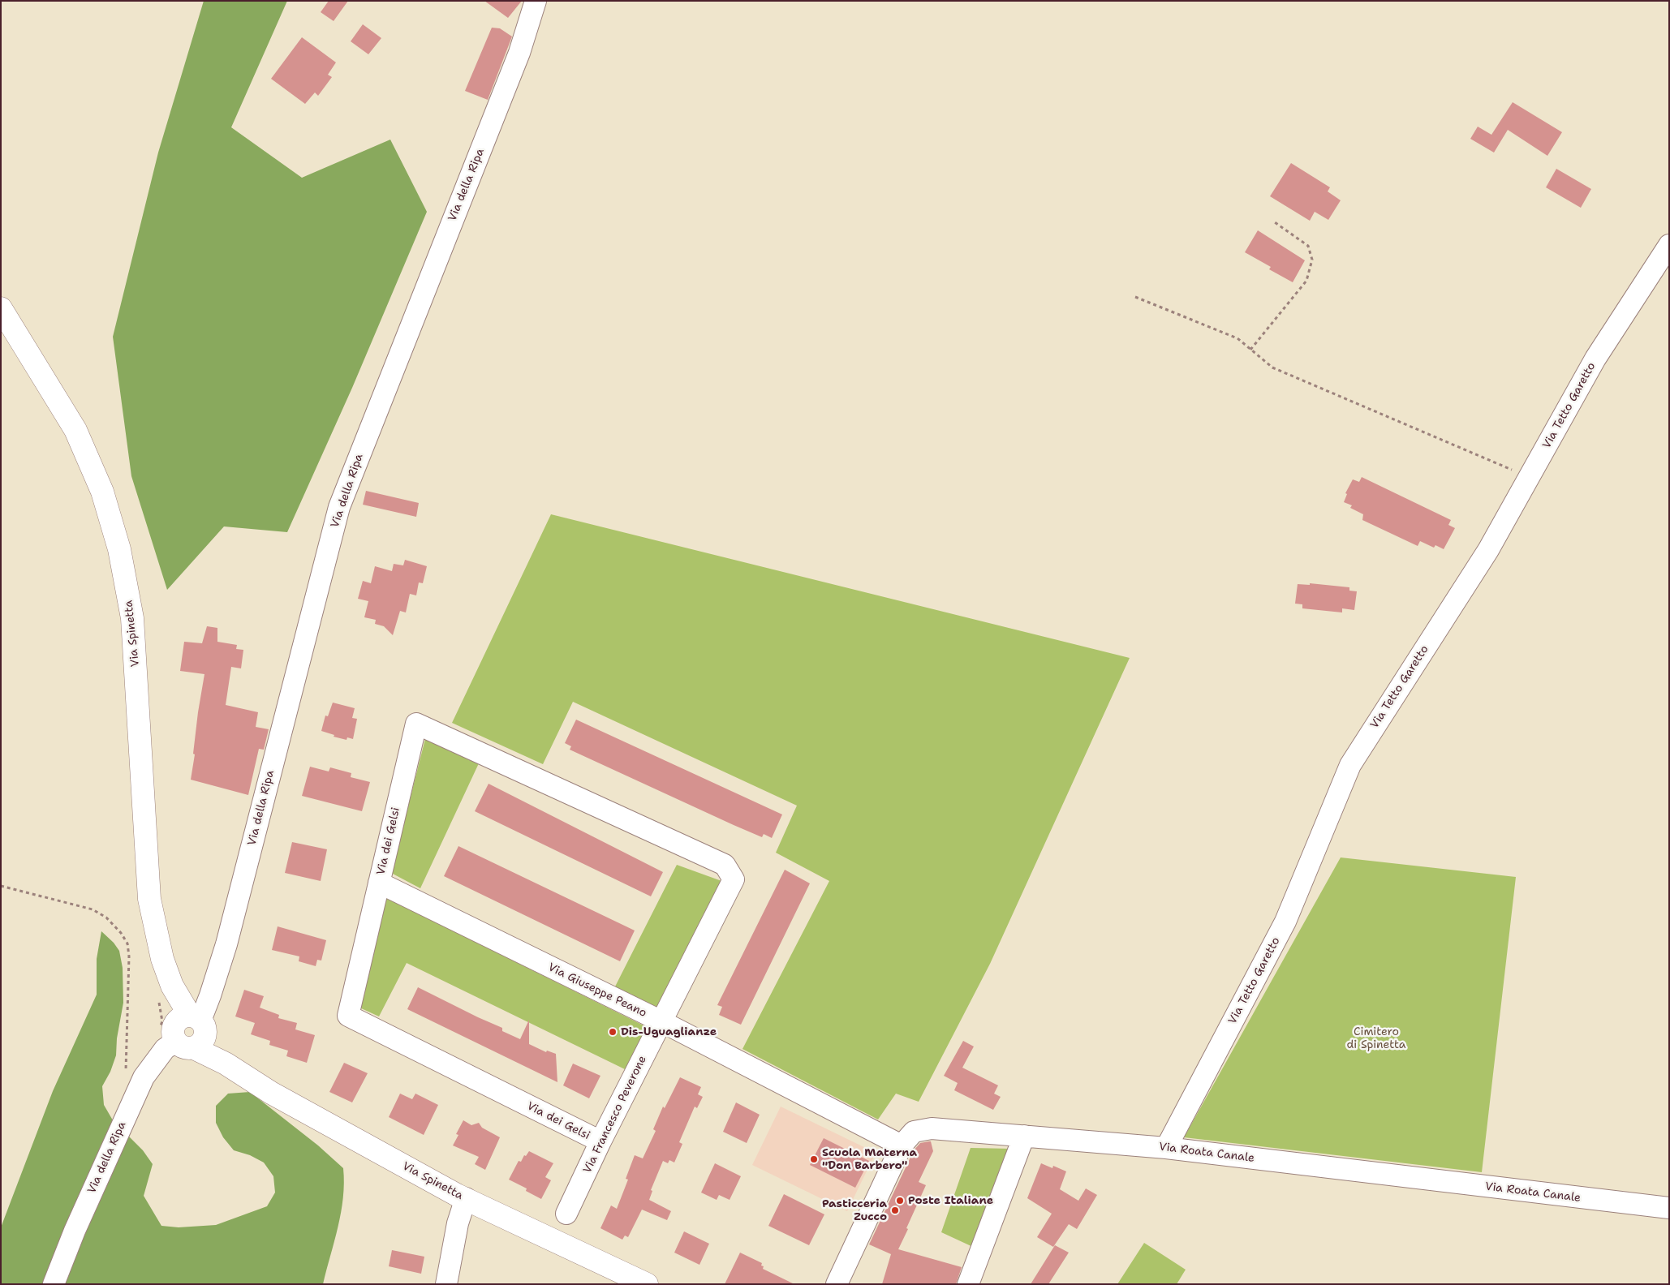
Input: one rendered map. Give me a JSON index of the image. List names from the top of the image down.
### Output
{
  "streets": {
    "main road": ["Via Spinetta"],
    "street": [
      "Via della Ripa",
      "Via Tetto Garetto",
      "Via dei Gelsi",
      "Via Giuseppe Peano",
      "Via Francesco Peverone",
      "Via Roata Canale"
    ]
  },
  "crossings": [
    ["Via della Ripa", "Via Spinetta"],
    ["Via Tetto Garetto", "Via Roata Canale"],
    ["Via dei Gelsi", "Via Giuseppe Peano"],
    ["Via dei Gelsi", "Via Francesco Peverone"],
    ["Via Giuseppe Peano", "Via Francesco Peverone"],
    ["Via Giuseppe Peano", "Via Roata Canale"]
  ],
  "parks": ["Cimitero di Spinetta"],
  "places": [
    "Dis-Uguaglianze",
    "Scuola Materna \"Don Barbero\"",
    "Poste Italiane",
    "Pasticceria Zucco"
  ]
}
